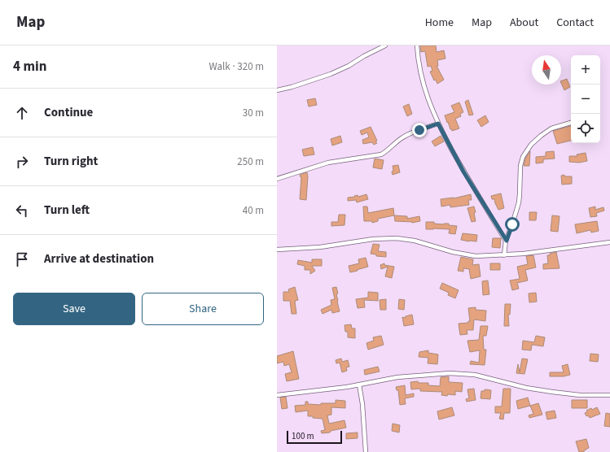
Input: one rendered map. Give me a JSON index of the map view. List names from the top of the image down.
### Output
{
  "scale_bar": "100 m",
  "north": "top",
  "page": {
    "header": "Map",
    "nav": [
      "Home",
      "Map",
      "About",
      "Contact"
    ],
    "heading": ["4 min", "Walk · 320 m"],
    "map_buttons": ["+", "−"],
    "list": [
      ["Continue", "30 m"],
      ["Turn right", "250 m"],
      ["Turn left", "40 m"],
      "Arrive at destination"
    ],
    "buttons": ["Save", "Share"],
    "scale": "100 m"
  }
}
